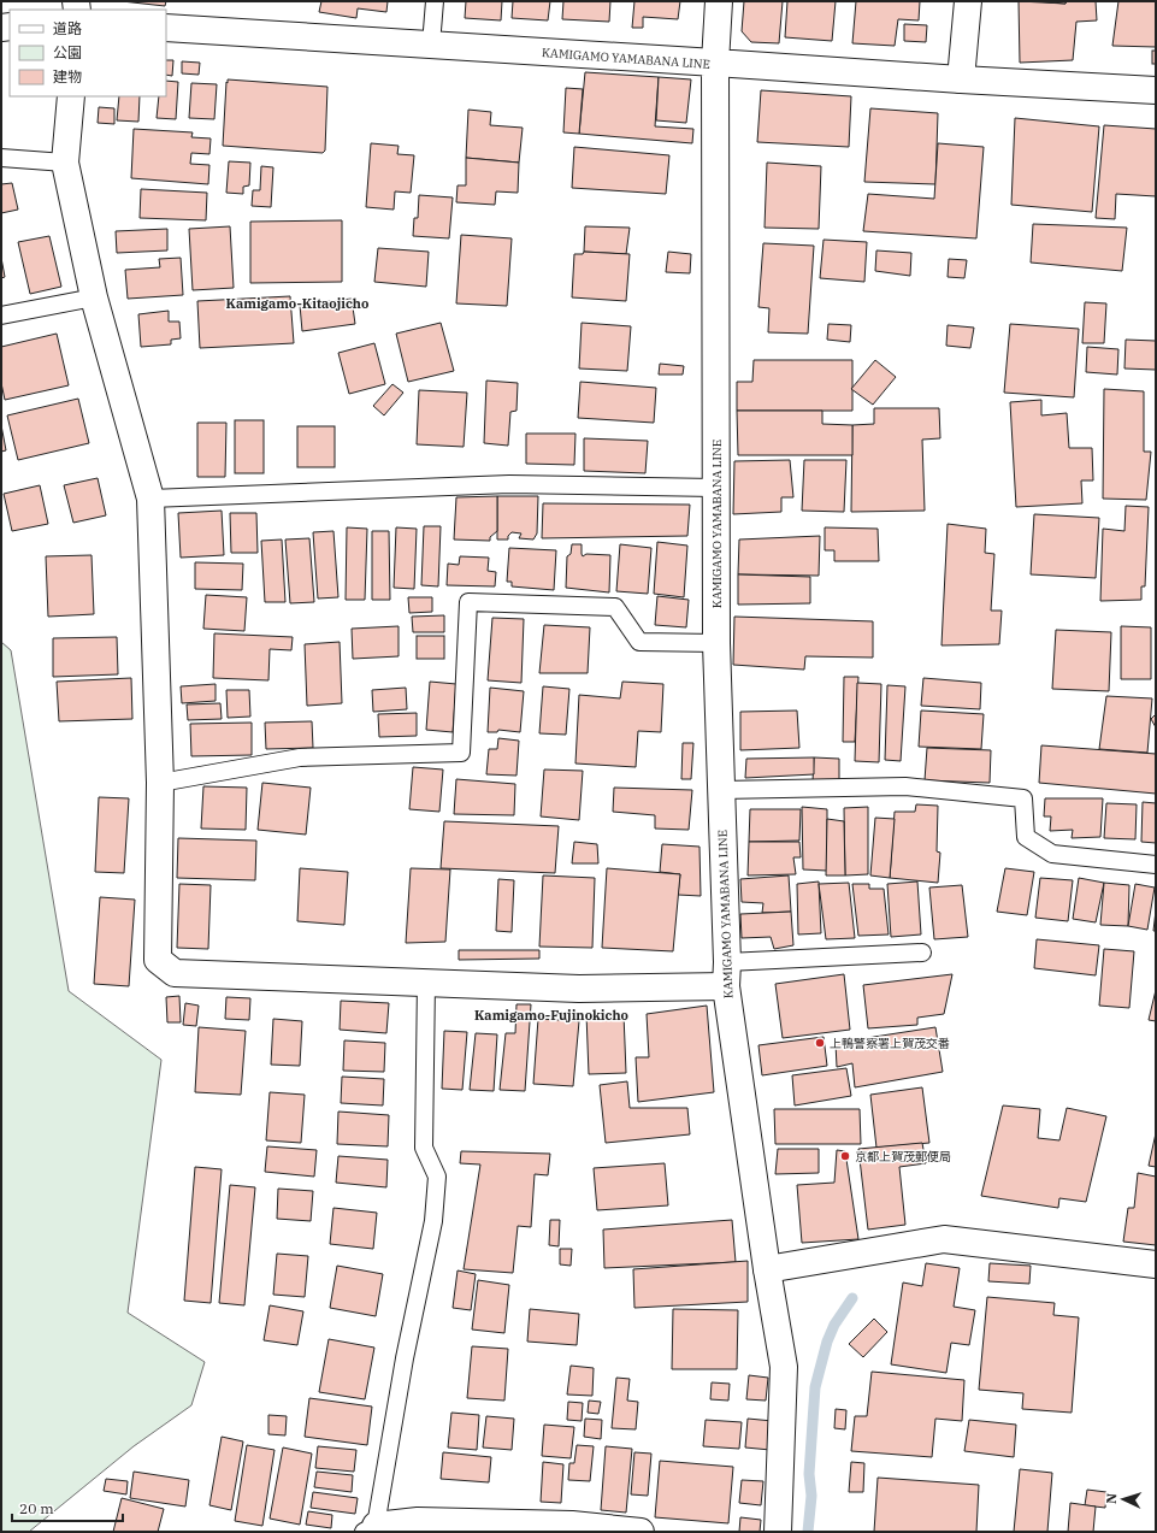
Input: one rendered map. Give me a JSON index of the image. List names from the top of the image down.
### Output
{
  "streets": {
    "street": ["KAMIGAMO YAMABANA LINE"]
  },
  "districts": ["Kamigamo-Kitaojicho", "Kamigamo-Fujinokicho"],
  "places": ["上鴨警察署上賀茂交番", "京都上賀茂郵便局"],
  "legend": ["道路", "公園", "建物"],
  "scale_bar": "20 m",
  "north": "left"
}
